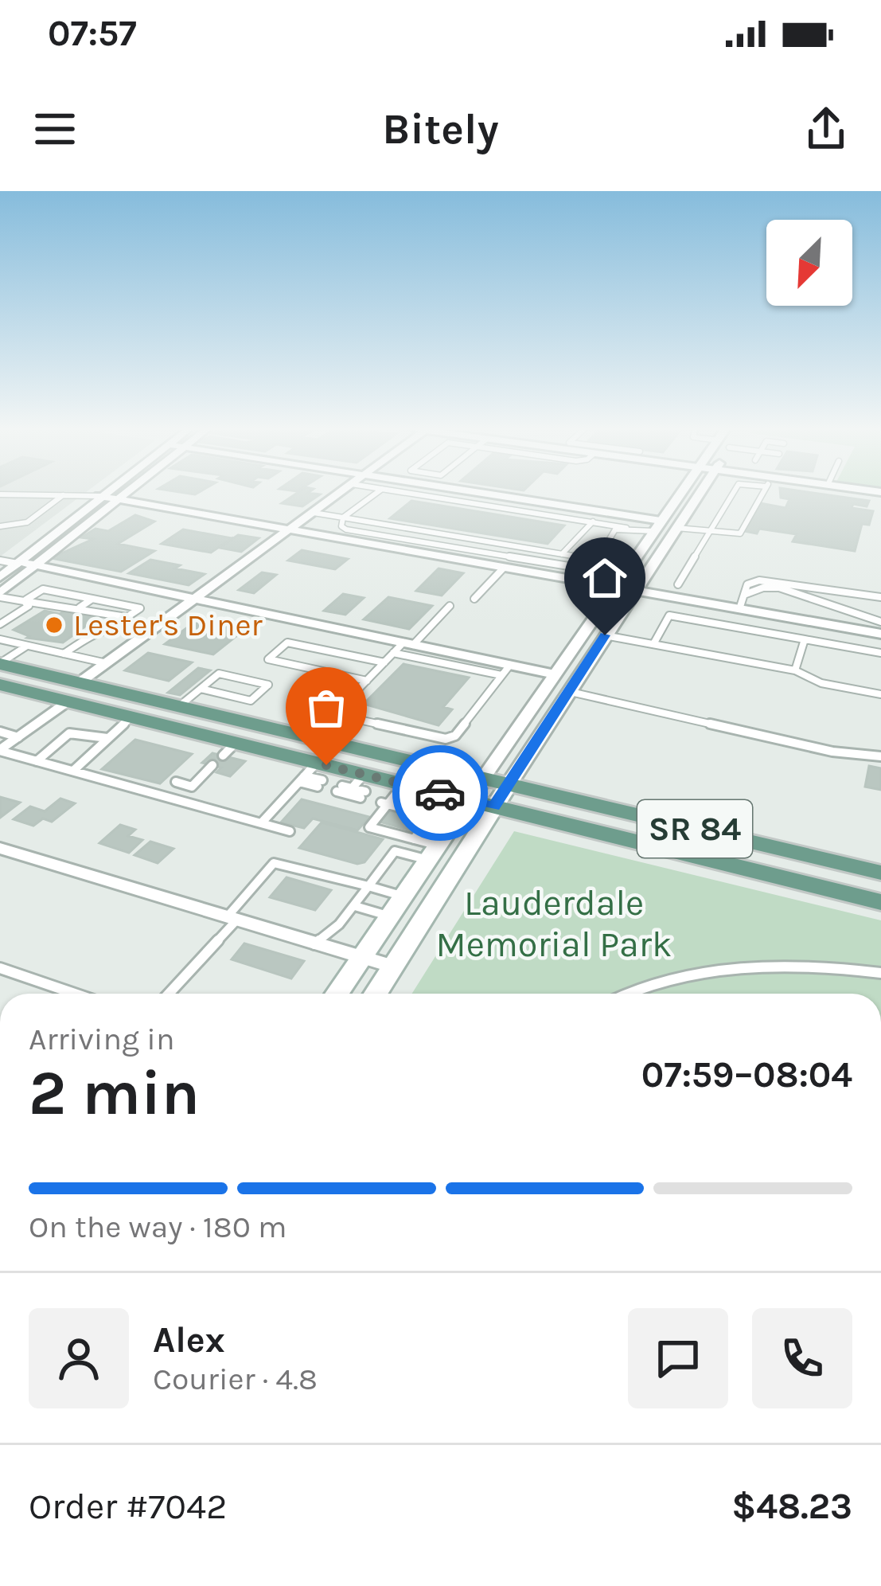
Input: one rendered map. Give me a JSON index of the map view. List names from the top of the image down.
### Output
{
  "streets": {
    "main road": ["SR 84"]
  },
  "parks": ["Lauderdale Memorial Park"],
  "places": ["Lester's Diner"],
  "north": "bottom left",
  "page": {
    "status": "07:57",
    "header": "Bitely",
    "heading": ["2 min", "Arriving in", "07:59–08:04"],
    "panel": [
      "Alex",
      "Courier · 4.8",
      "Order #7042",
      "$48.23"
    ],
    "bar": "On the way · 180 m"
  }
}
